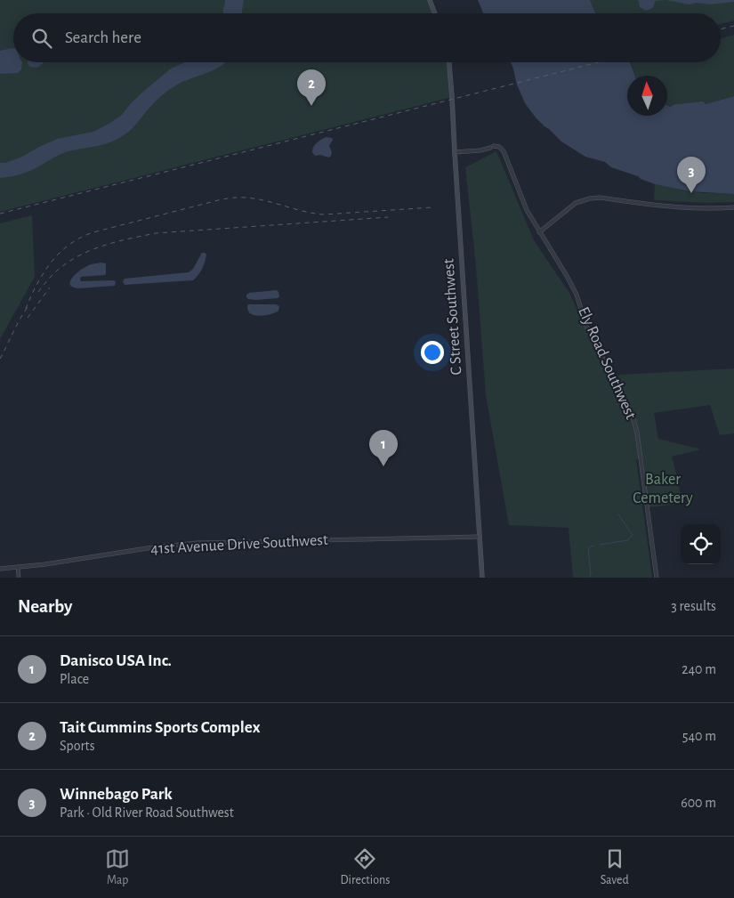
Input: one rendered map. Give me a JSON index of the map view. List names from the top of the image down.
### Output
{
  "streets": {
    "main road": ["C Street Southwest"],
    "street": ["Ely Road Southwest", "41st Avenue Drive Southwest"]
  },
  "crossings": [
    ["C Street Southwest", "Ely Road Southwest"],
    ["C Street Southwest", "41st Avenue Drive Southwest"]
  ],
  "parks": ["Baker Cemetery"],
  "north": "top",
  "page": {
    "search": "Search here",
    "pins": ["2", "3", "1"],
    "heading": ["Nearby", "3 results"],
    "list": [
      {
        "mark": "1",
        "name": "Danisco USA Inc.",
        "note": "Place",
        "value": "240 m"
      },
      {
        "mark": "2",
        "name": "Tait Cummins Sports Complex",
        "note": "Sports",
        "value": "540 m"
      },
      {
        "mark": "3",
        "name": "Winnebago Park",
        "note": "Park · Old River Road Southwest",
        "value": "600 m"
      }
    ],
    "nav": ["Map", "Directions", "Saved"]
  }
}
